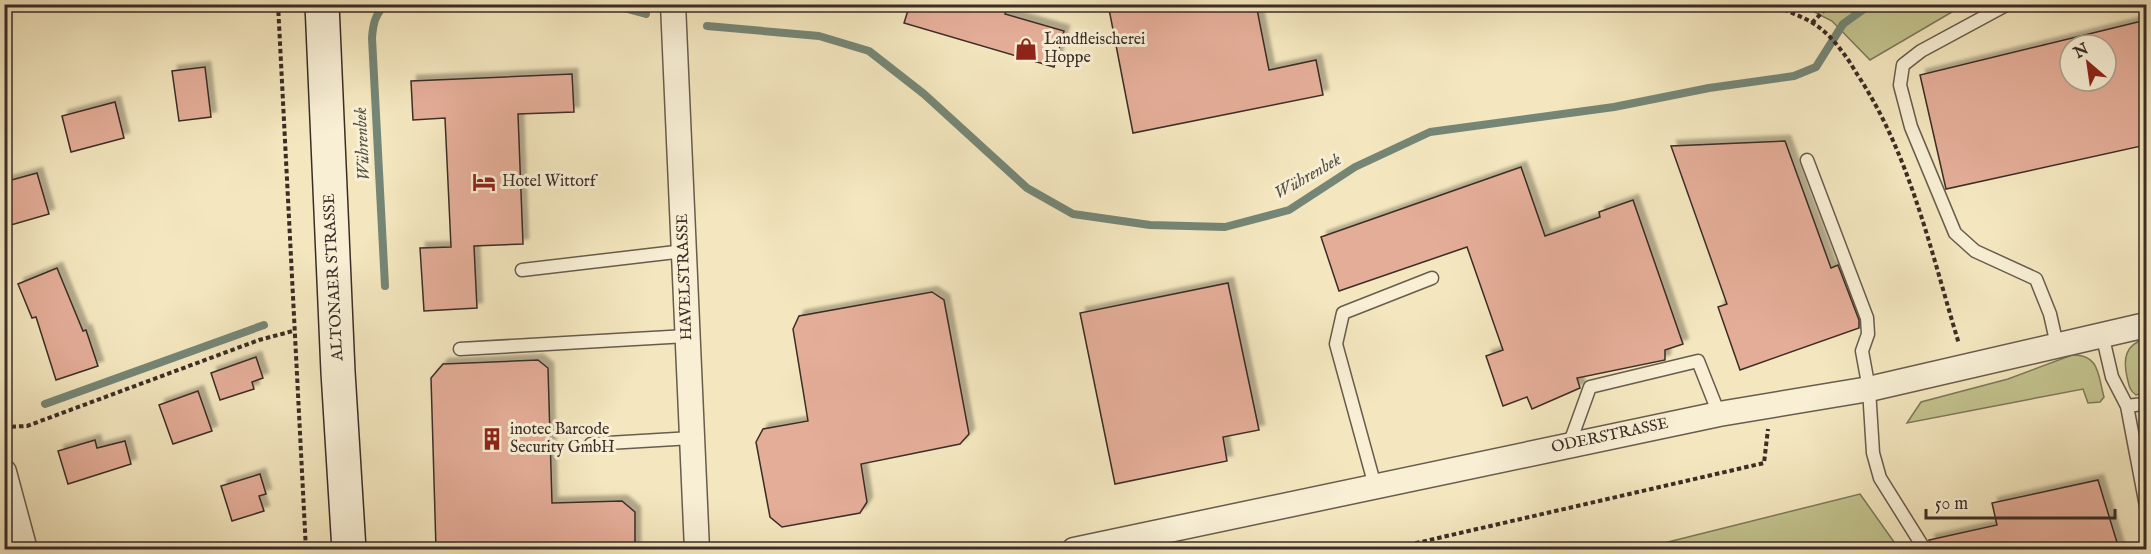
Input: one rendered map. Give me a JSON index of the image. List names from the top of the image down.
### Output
{
  "streets": {
    "main road": ["ALTONAER STRASSE"],
    "street": ["HAVELSTRASSE", "ODERSTRASSE"]
  },
  "water": ["Wührenbek"],
  "places": {
    "shop": ["Landfleischerei Hoppe"],
    "hotel": ["Hotel Wittorf"],
    "building": ["inotec Barcode Security GmbH"]
  },
  "scale_bar": "50 m",
  "north": "top left"
}
